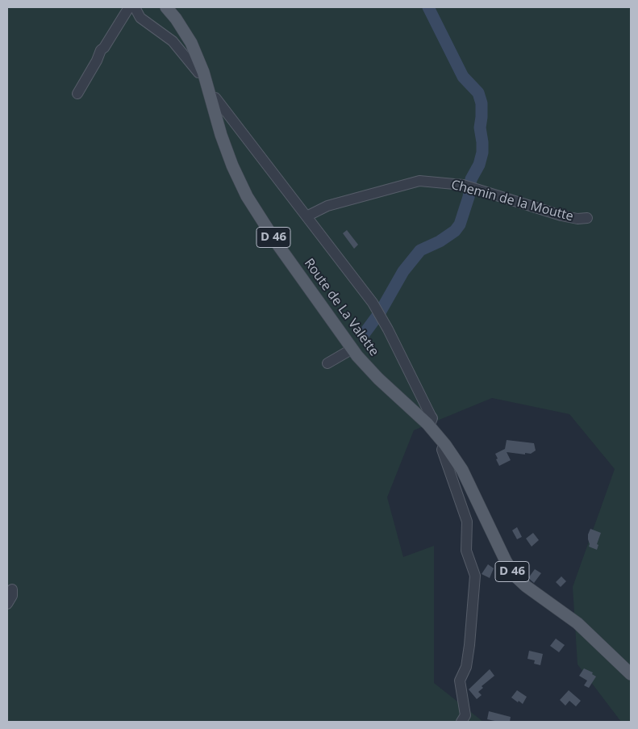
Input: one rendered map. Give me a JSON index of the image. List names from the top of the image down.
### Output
{
  "streets": {
    "main road": ["D 46", "Route de La Valette"],
    "street": ["Chemin de la Moutte"]
  },
  "crossings": [
    ["D 46", "Route de La Valette"]
  ]
}
